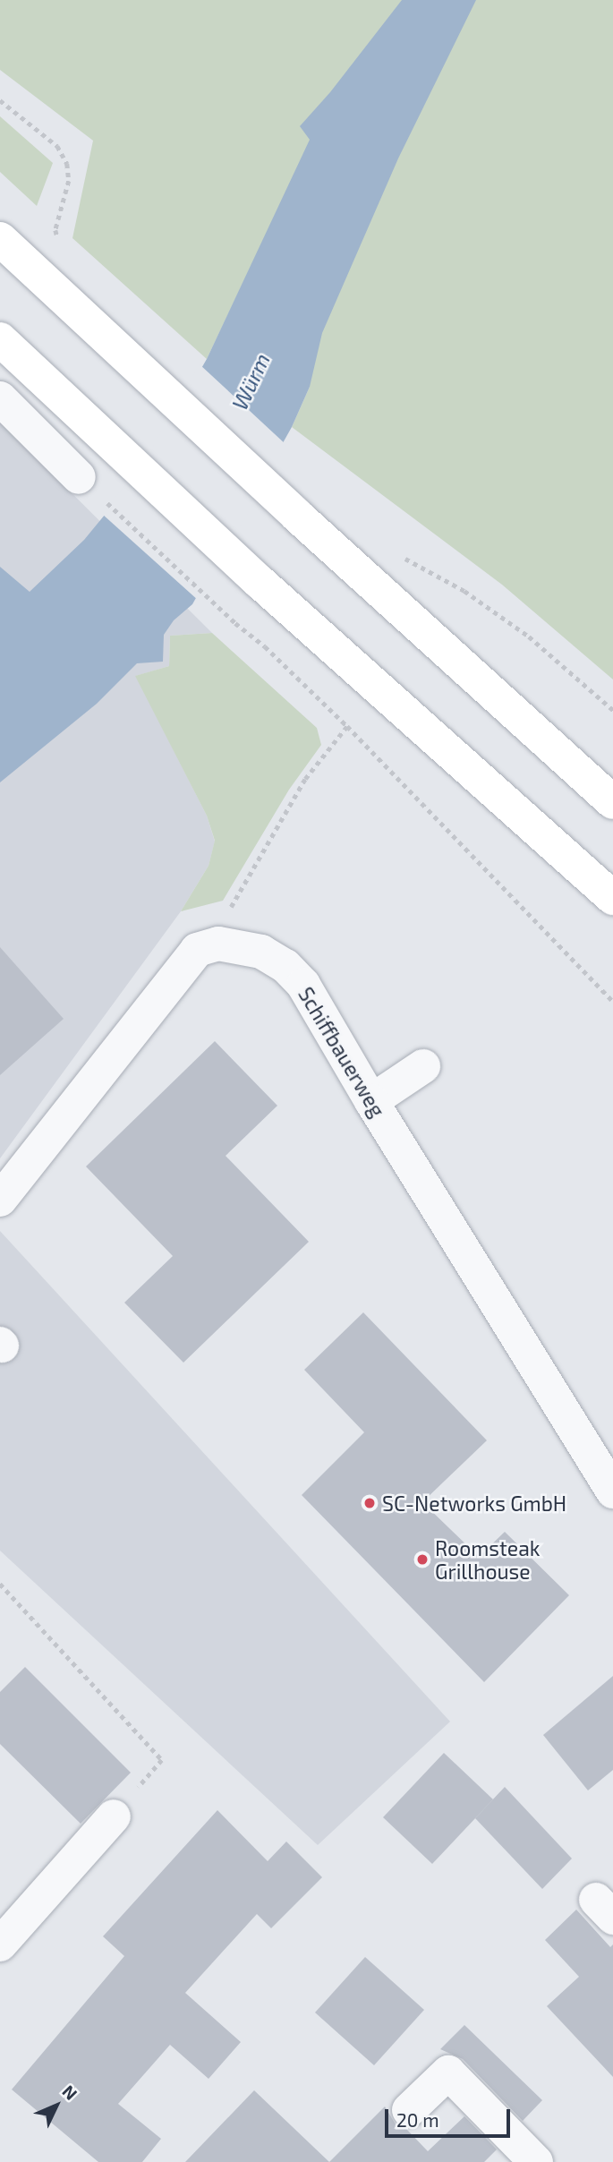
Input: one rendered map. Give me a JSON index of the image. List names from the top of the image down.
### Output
{
  "streets": {
    "street": ["Schiffbauerweg"]
  },
  "water": ["Würm"],
  "places": ["SC-Networks GmbH", "Roomsteak Grillhouse"],
  "scale_bar": "20 m",
  "north": "top right"
}
